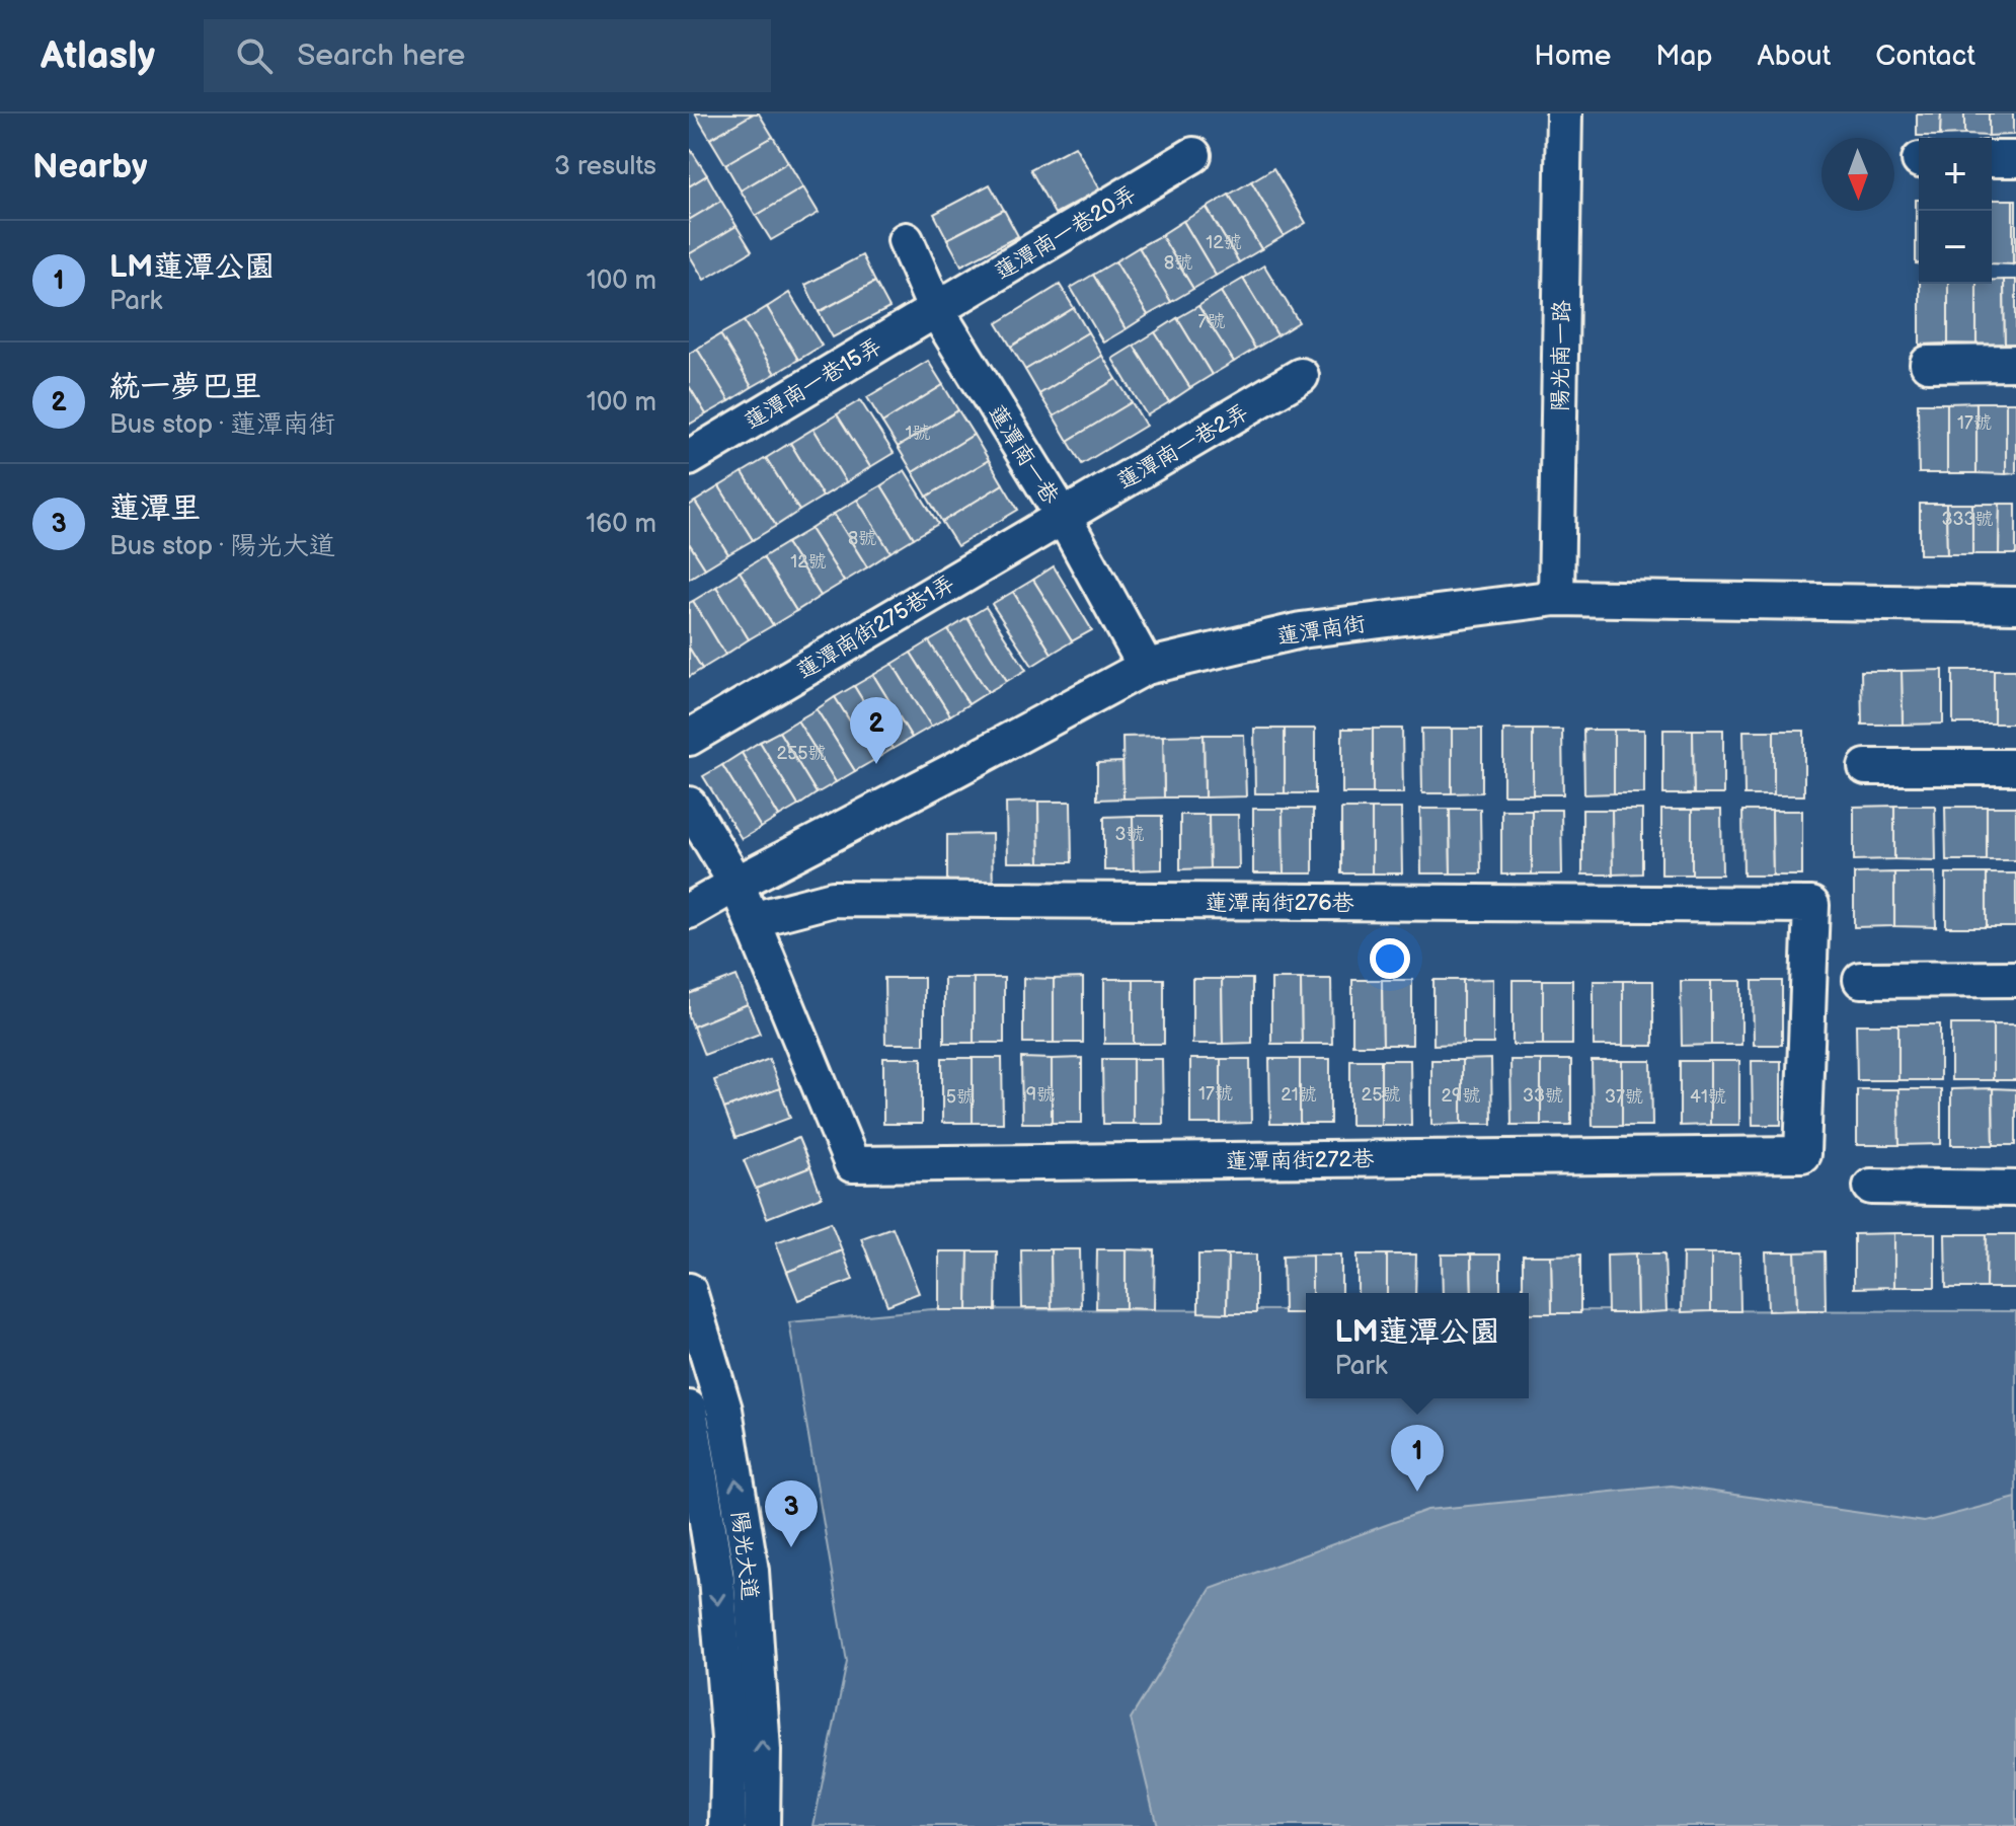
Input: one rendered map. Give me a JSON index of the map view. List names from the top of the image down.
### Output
{
  "streets": {
    "street": [
      "蓮潭南一巷20弄",
      "陽光南一路",
      "蓮潭南一巷15弄",
      "蓮潭南一巷2弄",
      "蓮潭南一巷",
      "蓮潭南街275巷1弄",
      "蓮潭南街",
      "蓮潭南街276巷",
      "蓮潭南街272巷",
      "陽光大道"
    ]
  },
  "crossings": [
    ["蓮潭南一巷20弄", "蓮潭南一巷15弄"],
    ["蓮潭南一巷20弄", "蓮潭南一巷"],
    ["陽光南一路", "蓮潭南街"],
    ["蓮潭南一巷15弄", "蓮潭南一巷"],
    ["蓮潭南一巷2弄", "蓮潭南一巷"],
    ["蓮潭南一巷2弄", "蓮潭南街275巷1弄"],
    ["蓮潭南一巷", "蓮潭南街275巷1弄"],
    ["蓮潭南一巷", "蓮潭南街"],
    ["蓮潭南街", "蓮潭南街272巷"],
    ["蓮潭南街276巷", "蓮潭南街272巷"]
  ],
  "house_numbers": [
    "12號",
    "8號",
    "7號",
    "17號",
    "1號",
    "333號",
    "8號",
    "12號",
    "255號",
    "3號",
    "17號",
    "9號",
    "21號",
    "25號",
    "29號",
    "33號",
    "5號",
    "37號",
    "41號"
  ],
  "north": "bottom",
  "page": {
    "header": "Atlasly",
    "search": "Search here",
    "nav": [
      "Home",
      "Map",
      "About",
      "Contact"
    ],
    "heading": ["Nearby", "3 results"],
    "map_buttons": ["+", "−"],
    "list": [
      {
        "mark": "1",
        "name": "LM蓮潭公園",
        "note": "Park",
        "value": "100 m"
      },
      {
        "mark": "2",
        "name": "統一夢巴里",
        "note": "Bus stop · 蓮潭南街",
        "value": "100 m"
      },
      {
        "mark": "3",
        "name": "蓮潭里",
        "note": "Bus stop · 陽光大道",
        "value": "160 m"
      }
    ],
    "pins": ["2", "1", "3"],
    "popup": ["LM蓮潭公園", "Park"]
  }
}
